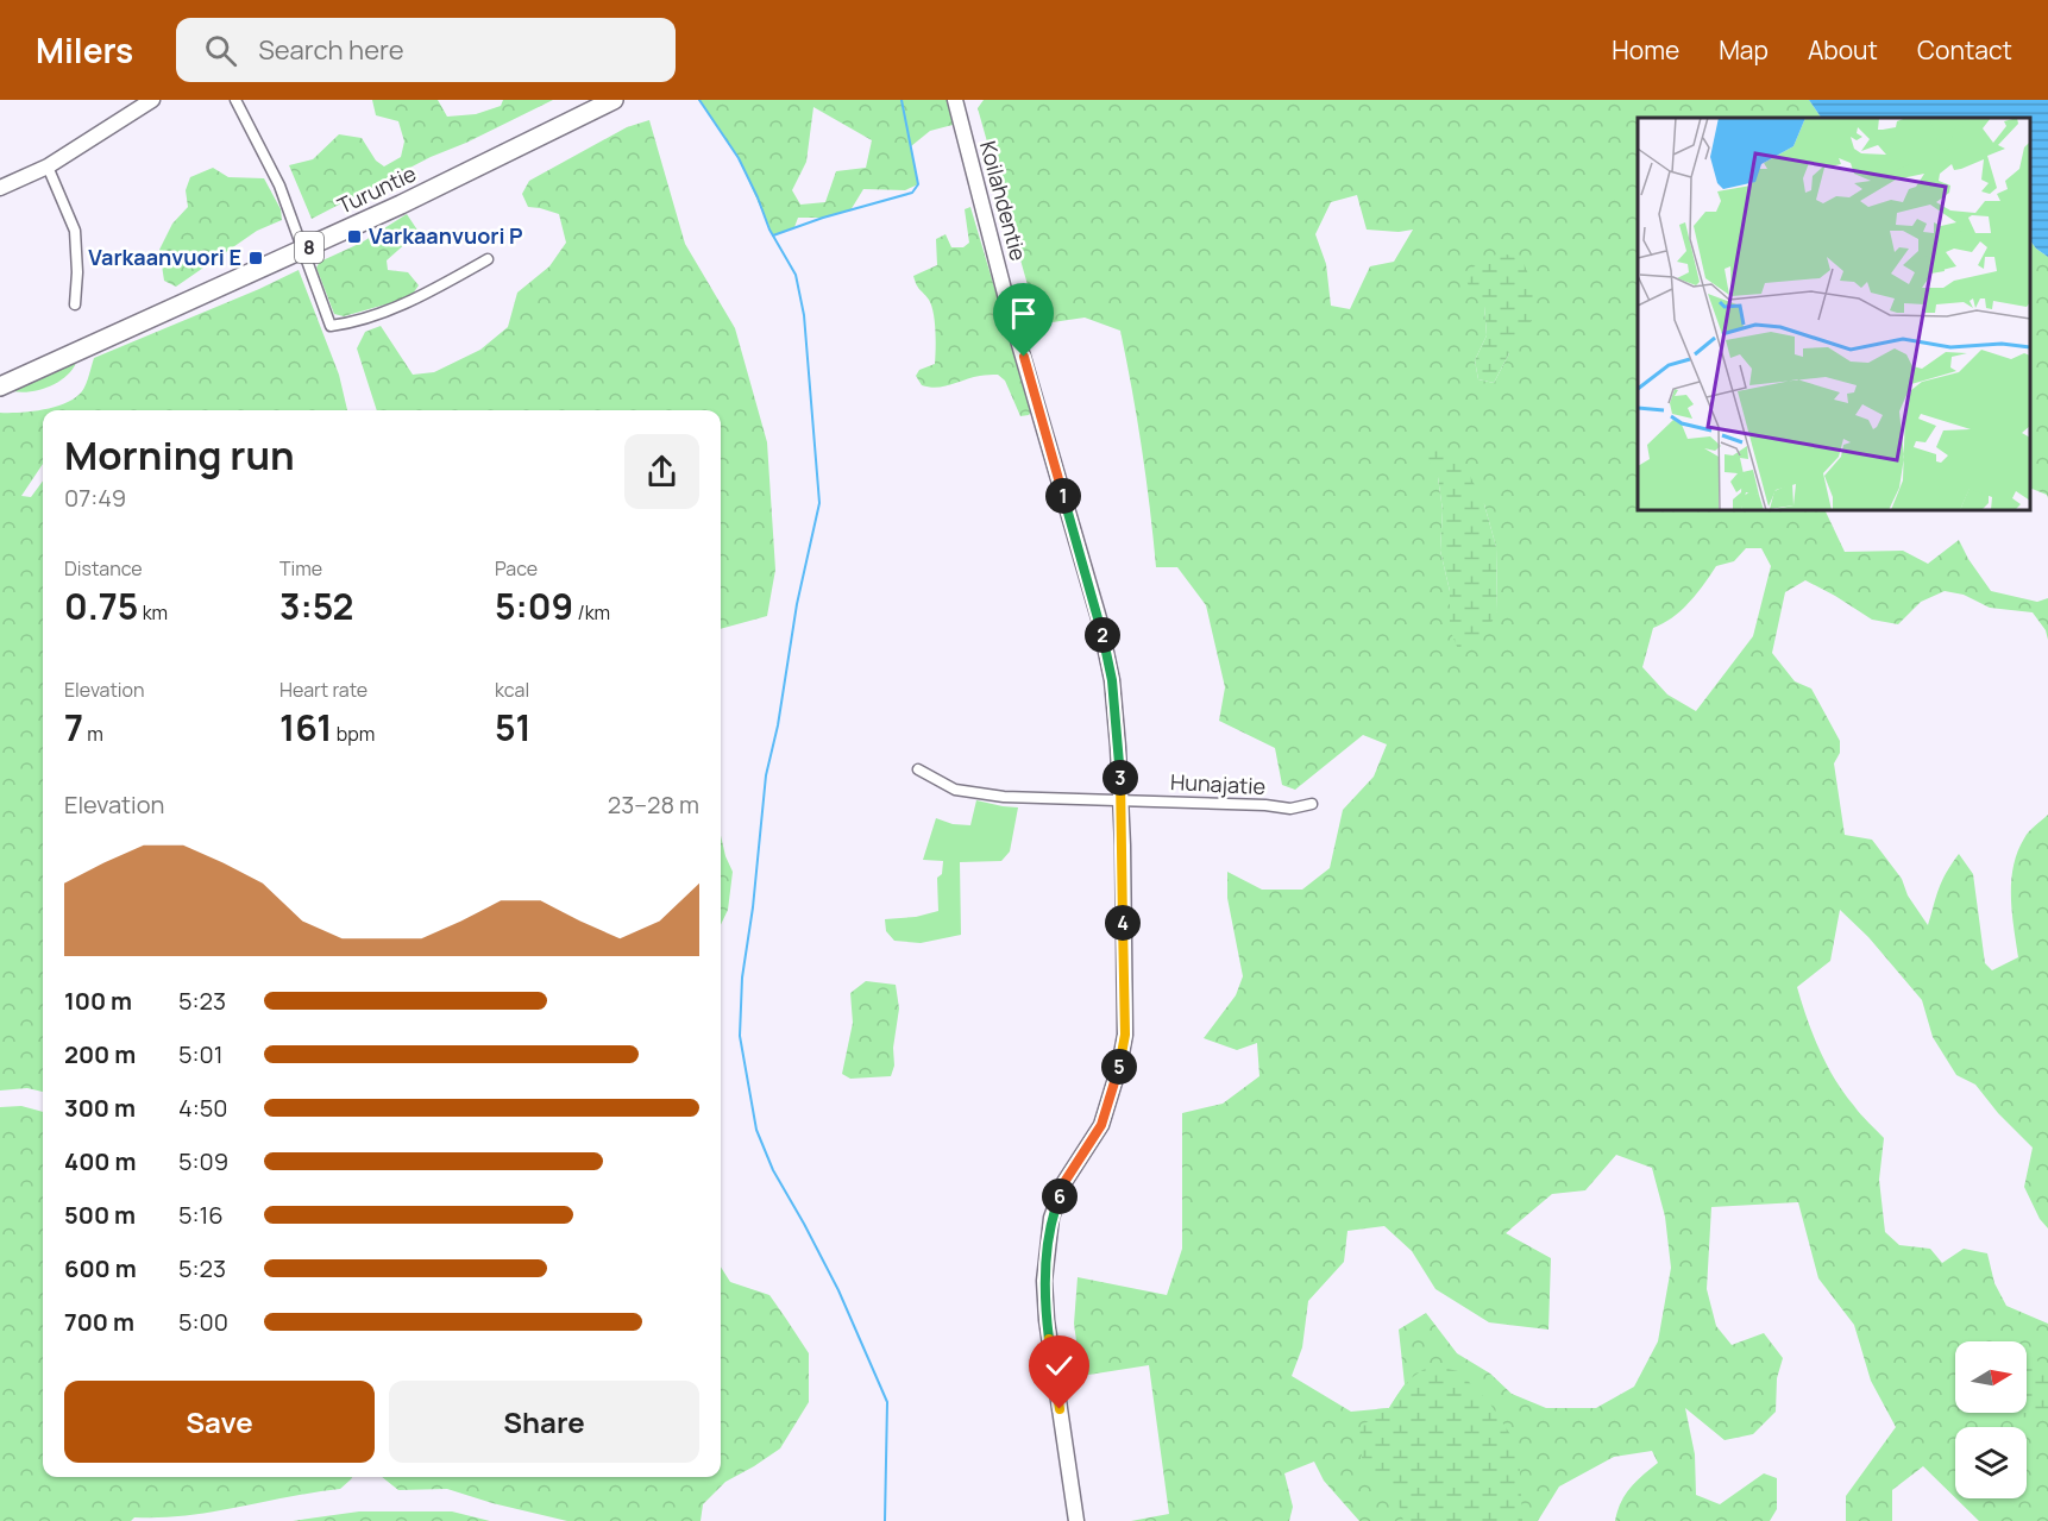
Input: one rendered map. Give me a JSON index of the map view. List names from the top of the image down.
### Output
{
  "streets": {
    "highway": ["Turuntie", "8"],
    "street": ["Koilahdentie", "Hunajatie"]
  },
  "crossings": [
    ["Koilahdentie", "Hunajatie"]
  ],
  "places": {
    "transit": ["Varkaanvuori P", "Varkaanvuori E"]
  },
  "north": "right",
  "page": {
    "header": "Milers",
    "search": "Search here",
    "nav": [
      "Home",
      "Map",
      "About",
      "Contact"
    ],
    "heading": ["Morning run", "07:49"],
    "pins": [
      "1",
      "2",
      "3",
      "4",
      "5",
      "6"
    ],
    "stats": [
      ["Distance", "0.75 km"],
      ["Time", "3:52"],
      ["Pace", "5:09 /km"],
      ["Elevation", "7 m"],
      ["Heart rate", "161 bpm"],
      ["kcal", "51"]
    ],
    "chart": ["Elevation", "23–28 m"],
    "list": [
      {
        "name": "100 m",
        "note": "5:23"
      },
      {
        "name": "200 m",
        "note": "5:01"
      },
      {
        "name": "300 m",
        "note": "4:50"
      },
      {
        "name": "400 m",
        "note": "5:09"
      },
      {
        "name": "500 m",
        "note": "5:16"
      },
      {
        "name": "600 m",
        "note": "5:23"
      },
      {
        "name": "700 m",
        "note": "5:00"
      }
    ],
    "buttons": ["Save", "Share"]
  }
}
